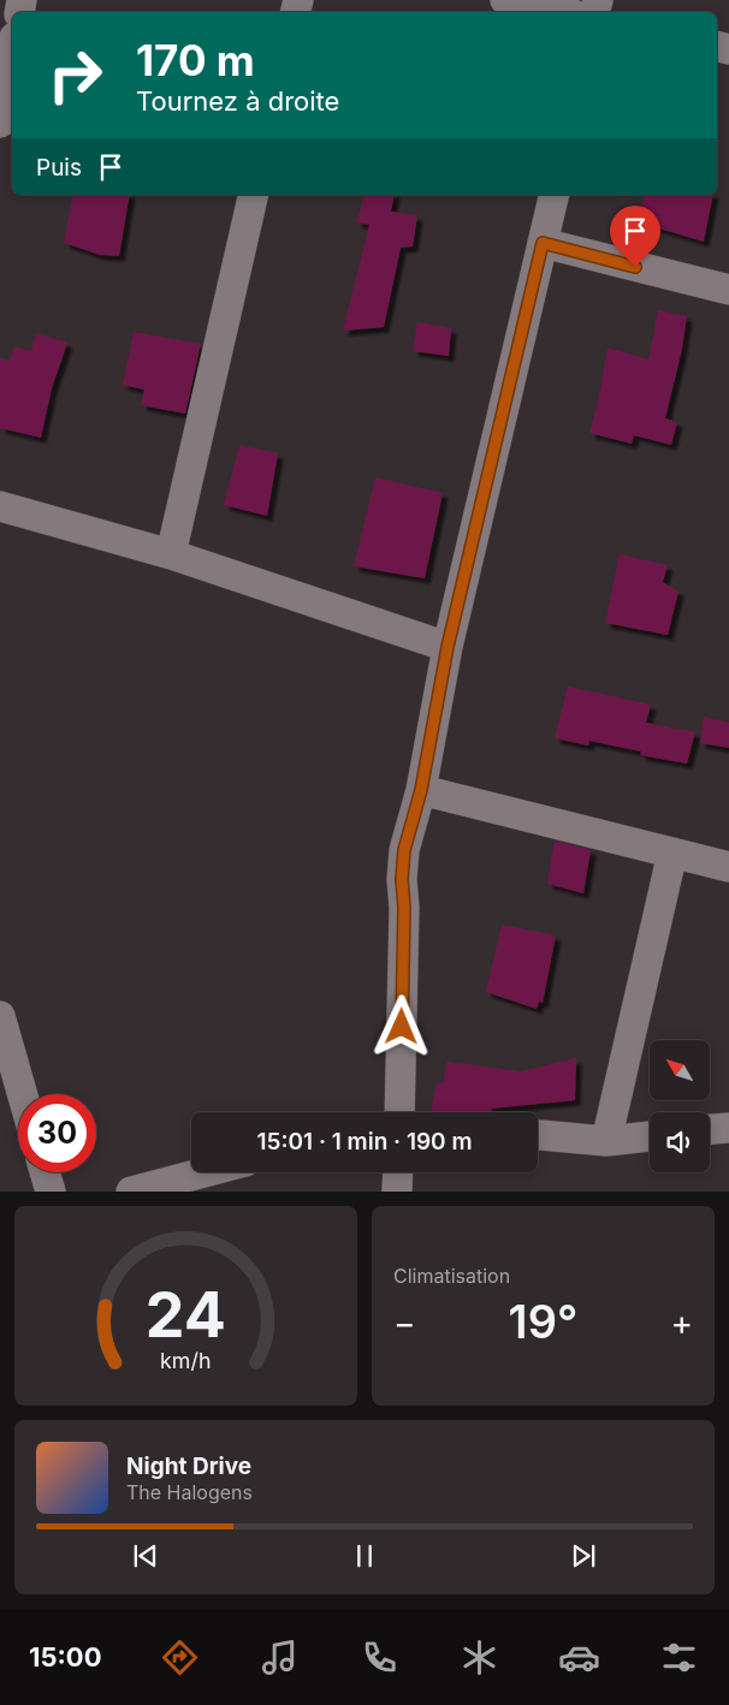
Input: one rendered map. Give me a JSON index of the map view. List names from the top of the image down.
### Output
{
  "north": "top left",
  "page": {
    "turn": ["170 m", "Tournez à droite"],
    "then": "Puis",
    "limit": "30",
    "trip": "15:01 · 1 min · 190 m",
    "tile": "Climatisation",
    "heat": ["−", "19°", "+"],
    "song": ["Night Drive", "The Halogens"],
    "tabs": "15:00",
    "gauge": ["24", "km/h"]
  }
}
